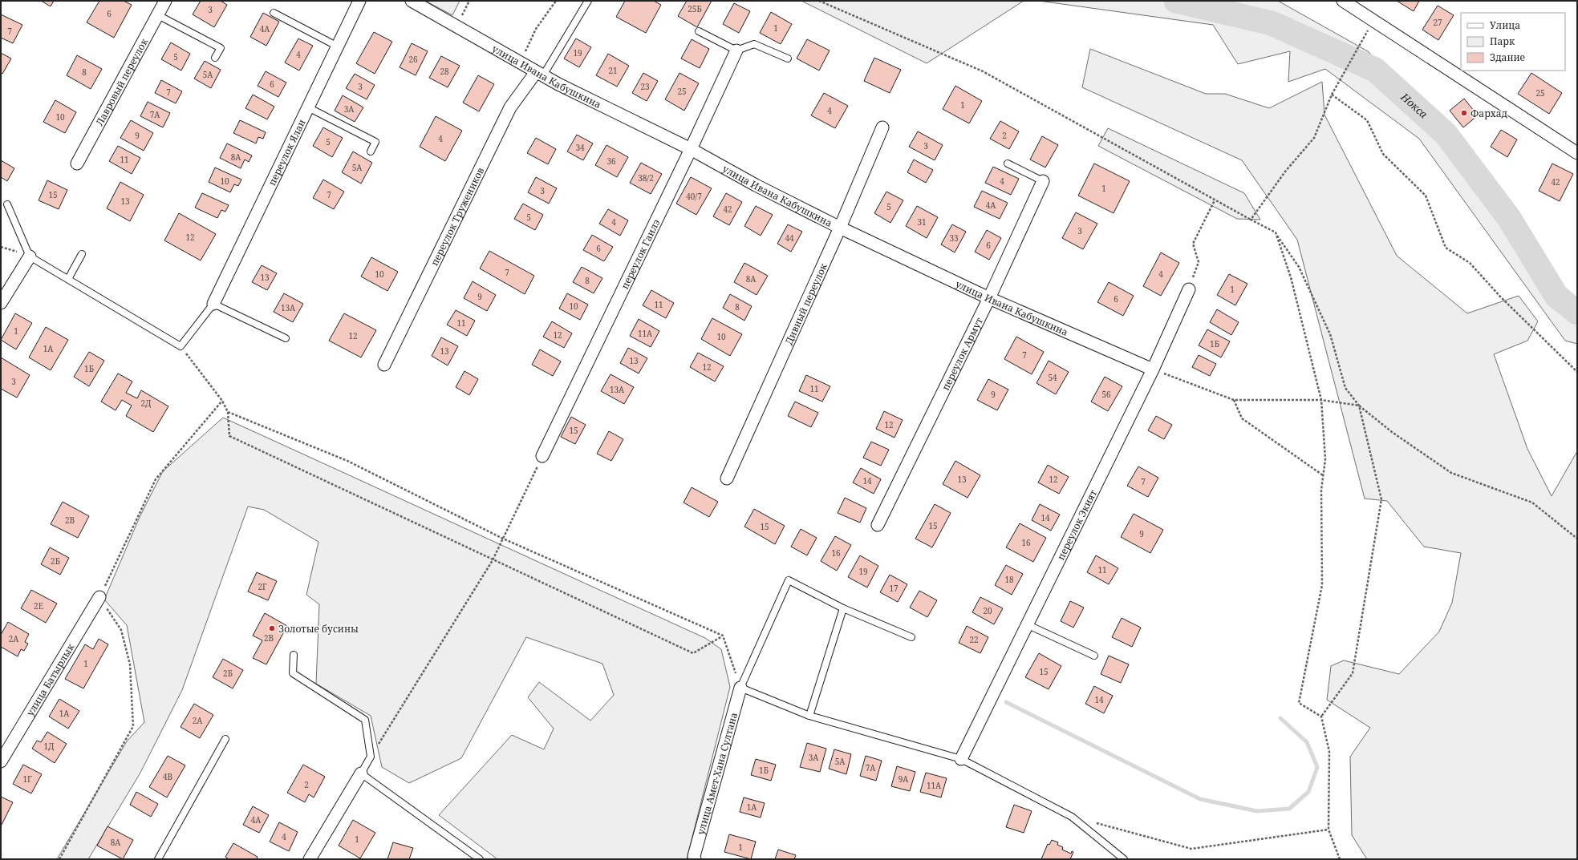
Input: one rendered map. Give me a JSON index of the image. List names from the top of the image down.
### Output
{
  "streets": {
    "street": [
      "улица Ивана Кабушкина",
      "Лавровый переулок",
      "переулок Ялан",
      "переулок Тружеников",
      "переулок Гаилэ",
      "Дивный переулок",
      "переулок Армут",
      "переулок Экият",
      "улица Батырлык",
      "улица Амет-Хана Султана"
    ]
  },
  "crossings": [
    ["улица Ивана Кабушкина", "переулок Тружеников"],
    ["улица Ивана Кабушкина", "переулок Гаилэ"],
    ["улица Ивана Кабушкина", "Дивный переулок"],
    ["улица Ивана Кабушкина", "переулок Армут"],
    ["улица Ивана Кабушкина", "переулок Экият"]
  ],
  "water": ["Нокса"],
  "places": ["Фархад", "Золотые бусины"],
  "house_numbers": [
    "25Б",
    "3",
    "6",
    "27",
    "1",
    "4А",
    "7",
    "19",
    "4",
    "5",
    "26",
    "21",
    "28",
    "8",
    "5А",
    "6",
    "3",
    "23",
    "25",
    "7",
    "25",
    "1",
    "3А",
    "4",
    "7А",
    "10",
    "9",
    "2",
    "4",
    "5",
    "3",
    "34",
    "8А",
    "11",
    "36",
    "5А",
    "38/2",
    "10",
    "4",
    "42",
    "1",
    "3",
    "15",
    "7",
    "40/7",
    "13",
    "4А",
    "5",
    "42",
    "5",
    "4",
    "31",
    "3",
    "12",
    "44",
    "33",
    "6",
    "6",
    "7",
    "10",
    "4",
    "13",
    "8А",
    "8",
    "1",
    "9",
    "6",
    "11",
    "10",
    "8",
    "13А",
    "11",
    "1",
    "11А",
    "12",
    "12",
    "10",
    "1Б",
    "1А",
    "13",
    "7",
    "13",
    "12",
    "1Б",
    "54",
    "3",
    "11",
    "13А",
    "9",
    "56",
    "2Д",
    "12",
    "15",
    "13",
    "12",
    "14",
    "7",
    "14",
    "2В",
    "15",
    "15",
    "9",
    "16",
    "16",
    "2Б",
    "11",
    "19",
    "18",
    "2Г",
    "17",
    "2Е",
    "20",
    "2В",
    "2А",
    "22",
    "1",
    "15",
    "2Б",
    "14",
    "1А",
    "2А",
    "1Д",
    "3А",
    "5А",
    "7А",
    "1Б",
    "4В",
    "1Г",
    "9А",
    "2",
    "11А",
    "1А",
    "4А",
    "4",
    "1",
    "8А",
    "1"
  ],
  "legend": ["Улица", "Парк", "Здание"]
}
